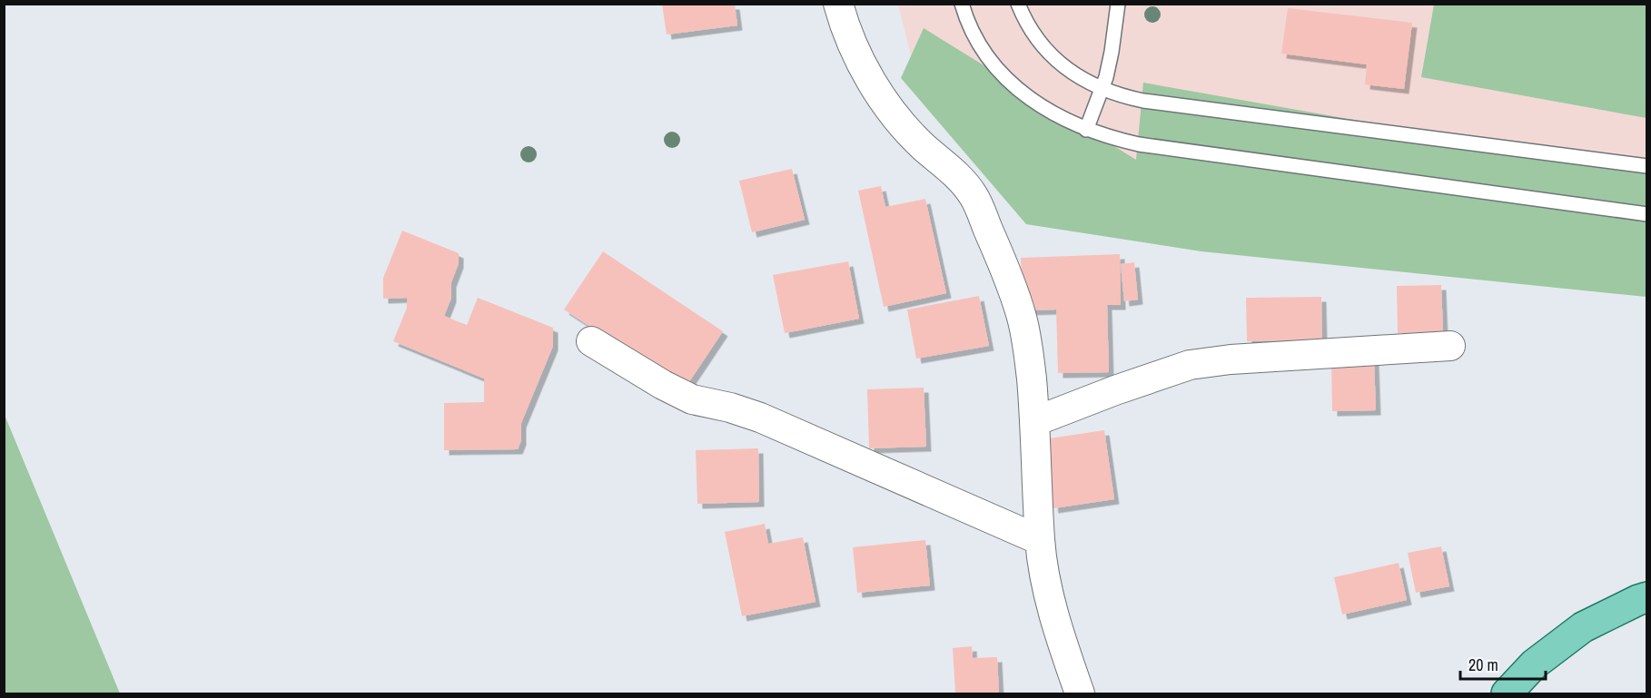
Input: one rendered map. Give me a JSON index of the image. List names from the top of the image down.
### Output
{
  "scale_bar": "20 m"
}
